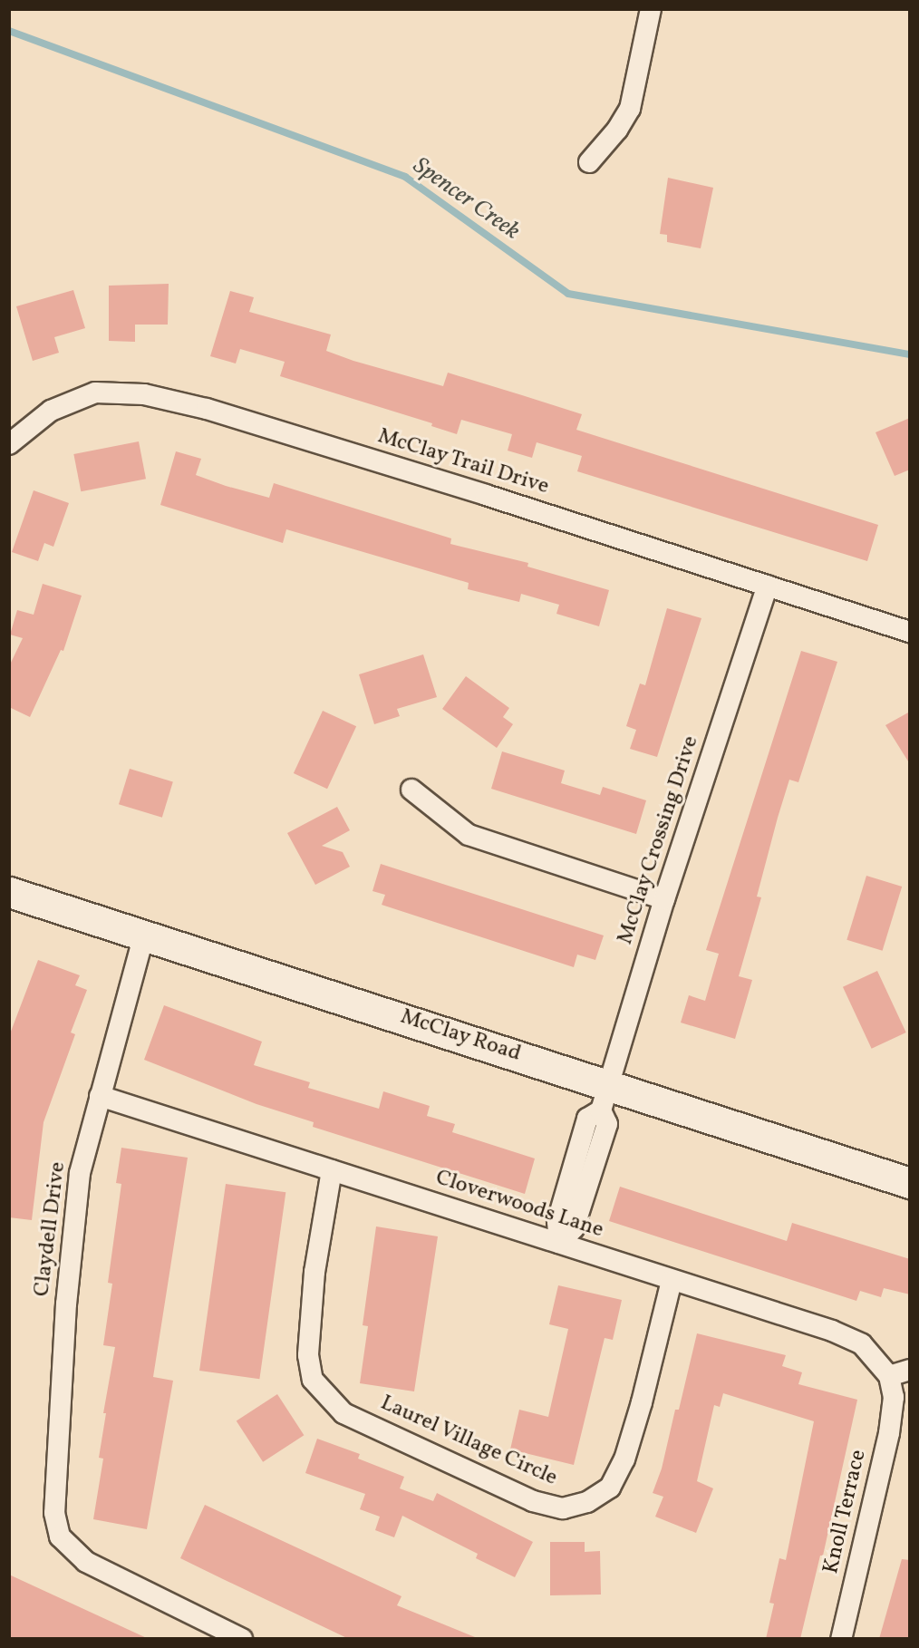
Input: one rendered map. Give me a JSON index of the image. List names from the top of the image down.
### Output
{
  "streets": {
    "main road": ["McClay Road"],
    "street": [
      "McClay Trail Drive",
      "McClay Crossing Drive",
      "Cloverwoods Lane",
      "Claydell Drive",
      "Laurel Village Circle",
      "Knoll Terrace"
    ]
  },
  "crossings": [
    ["McClay Trail Drive", "McClay Crossing Drive"],
    ["McClay Crossing Drive", "McClay Road"],
    ["McClay Crossing Drive", "Cloverwoods Lane"],
    ["McClay Road", "Claydell Drive"],
    ["Cloverwoods Lane", "Claydell Drive"],
    ["Cloverwoods Lane", "Laurel Village Circle"],
    ["Cloverwoods Lane", "Knoll Terrace"]
  ],
  "water": ["Spencer Creek"]
}
